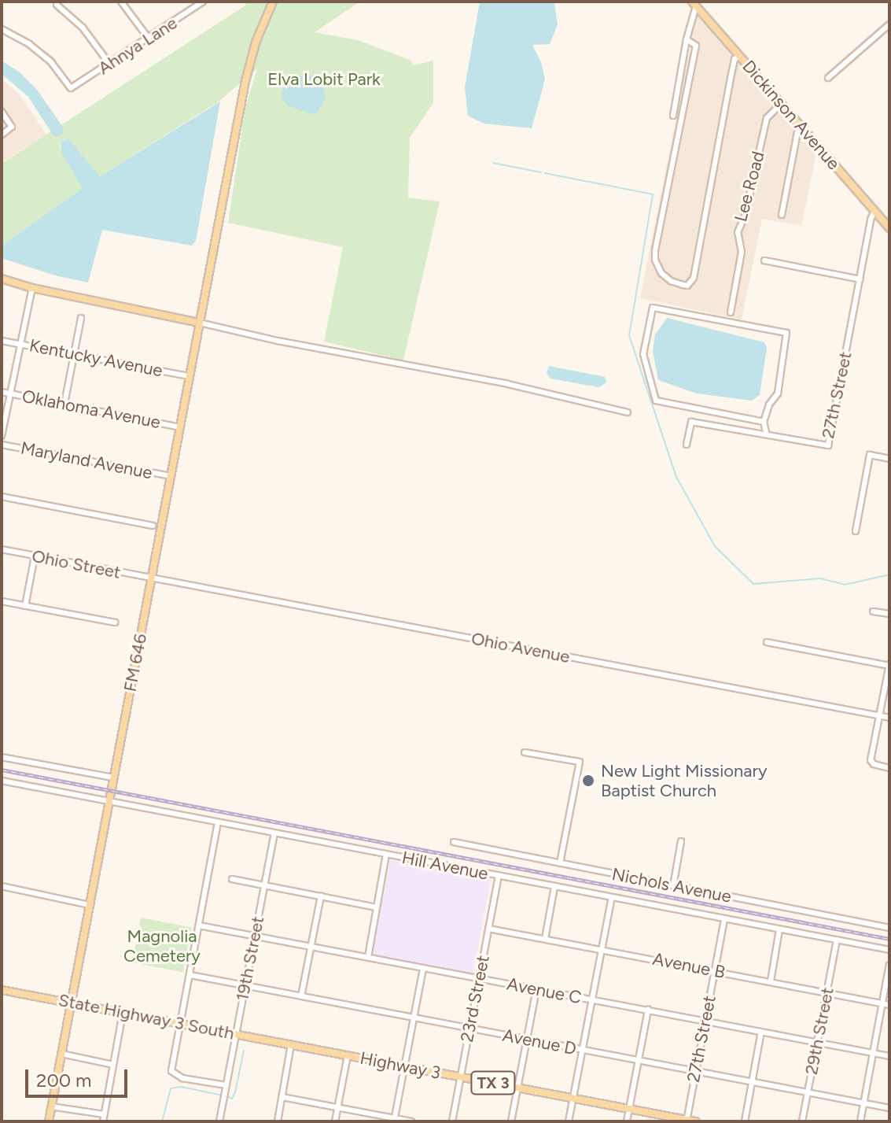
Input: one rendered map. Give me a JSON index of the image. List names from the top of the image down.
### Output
{
  "streets": {
    "main road": [
      "Dickinson Avenue",
      "FM 646",
      "State Highway 3 South",
      "Highway 3",
      "TX 3"
    ],
    "street": [
      "Ahnya Lane",
      "Lee Road",
      "Kentucky Avenue",
      "27th Street",
      "Oklahoma Avenue",
      "Maryland Avenue",
      "Ohio Street",
      "Ohio Avenue",
      "Hill Avenue",
      "Nichols Avenue",
      "19th Street",
      "Avenue B",
      "Avenue C",
      "23rd Street",
      "29th Street",
      "Avenue D"
    ]
  },
  "crossings": [
    ["Dickinson Avenue", "Lee Road"],
    ["Dickinson Avenue", "27th Street"],
    ["Kentucky Avenue", "FM 646"],
    ["27th Street", "Hill Avenue"],
    ["27th Street", "Avenue B"],
    ["27th Street", "Avenue C"],
    ["27th Street", "Avenue D"],
    ["27th Street", "Highway 3"],
    ["Oklahoma Avenue", "FM 646"],
    ["Maryland Avenue", "FM 646"],
    ["Ohio Street", "Ohio Avenue"],
    ["Ohio Street", "FM 646"],
    ["Ohio Avenue", "FM 646"],
    ["FM 646", "Hill Avenue"],
    ["FM 646", "State Highway 3 South"],
    ["Hill Avenue", "19th Street"],
    ["Hill Avenue", "23rd Street"],
    ["Hill Avenue", "29th Street"],
    ["19th Street", "Avenue C"],
    ["19th Street", "State Highway 3 South"],
    ["19th Street", "Avenue D"],
    ["Avenue B", "23rd Street"],
    ["Avenue B", "29th Street"],
    ["Avenue C", "23rd Street"],
    ["Avenue C", "29th Street"],
    ["23rd Street", "Avenue D"],
    ["23rd Street", "Highway 3"],
    ["State Highway 3 South", "Highway 3"],
    ["29th Street", "Avenue D"]
  ],
  "parks": ["Elva Lobit Park", "Magnolia Cemetery"],
  "places": ["New Light Missionary Baptist Church"],
  "scale_bar": "200 m"
}
